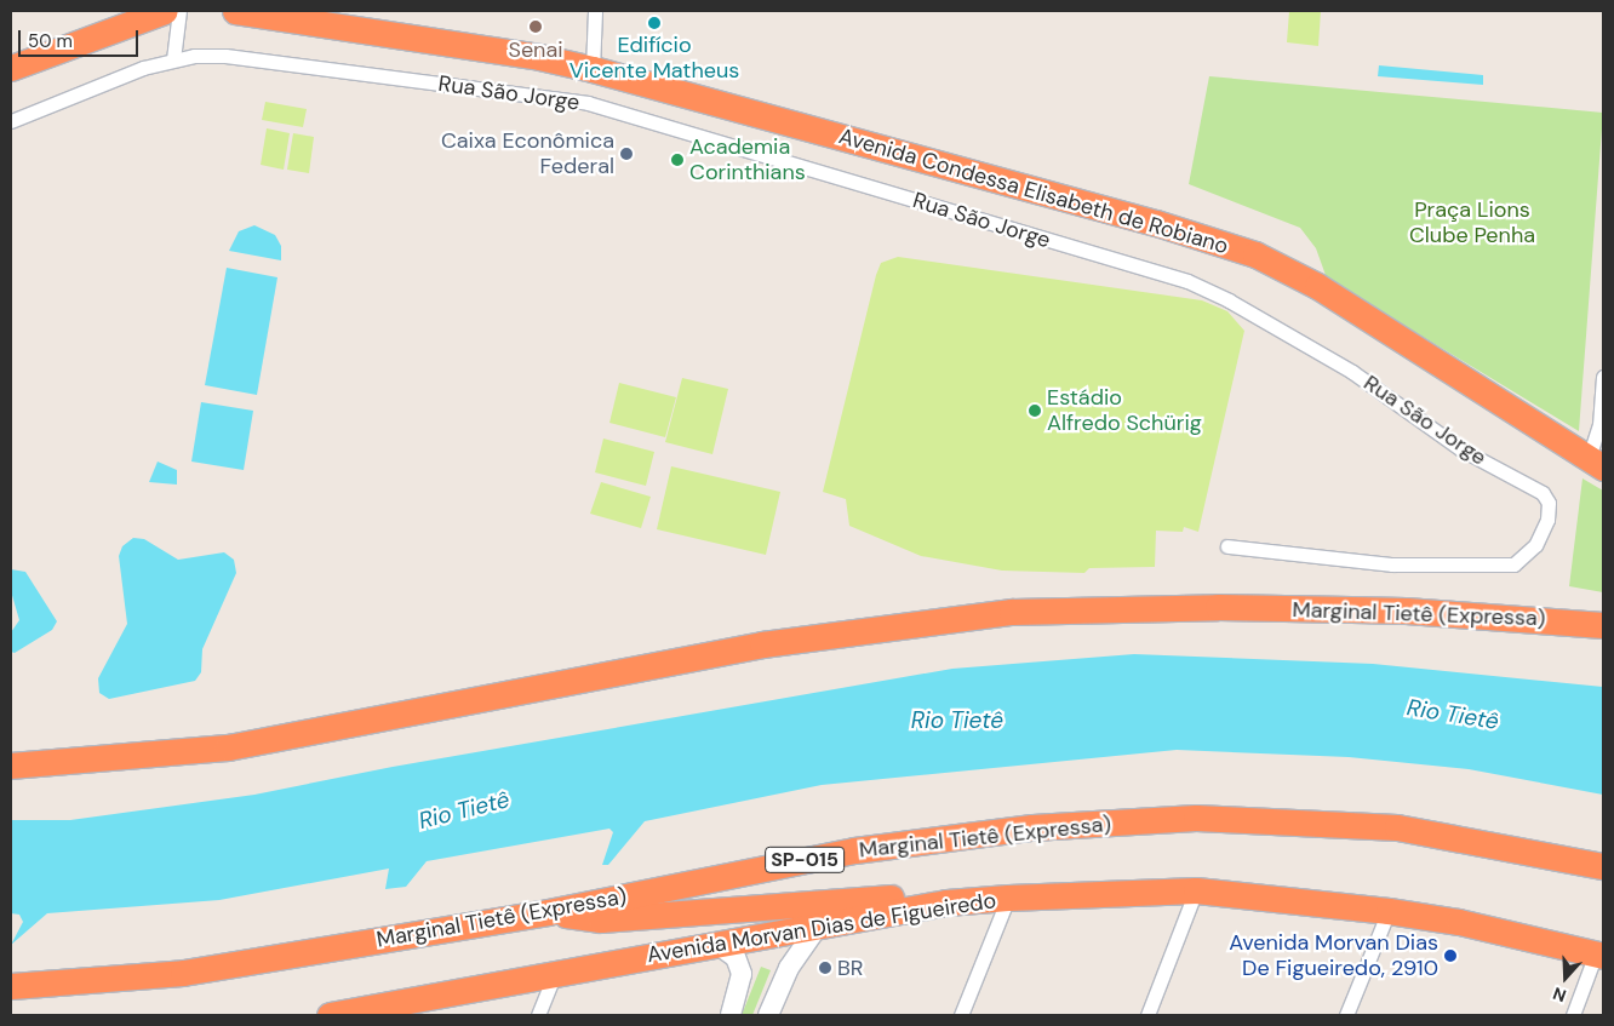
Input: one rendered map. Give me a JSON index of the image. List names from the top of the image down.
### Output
{
  "streets": {
    "highway": [
      "Avenida Condessa Elisabeth de Robiano",
      "Marginal Tietê (Expressa)",
      "SP-015",
      "Avenida Morvan Dias de Figueiredo"
    ],
    "street": ["Rua São Jorge"]
  },
  "crossings": [
    ["Rua São Jorge", "Avenida Condessa Elisabeth de Robiano"]
  ],
  "water": ["Rio Tietê"],
  "parks": ["Praça Lions Clube Penha"],
  "places": [
    "Edifício Vicente Matheus",
    "Senai",
    "Caixa Econômica Federal",
    "Academia Corinthians",
    "Estádio Alfredo Schürig",
    "Avenida Morvan Dias De Figueiredo, 2910",
    "BR"
  ],
  "scale_bar": "50 m",
  "north": "bottom"
}
